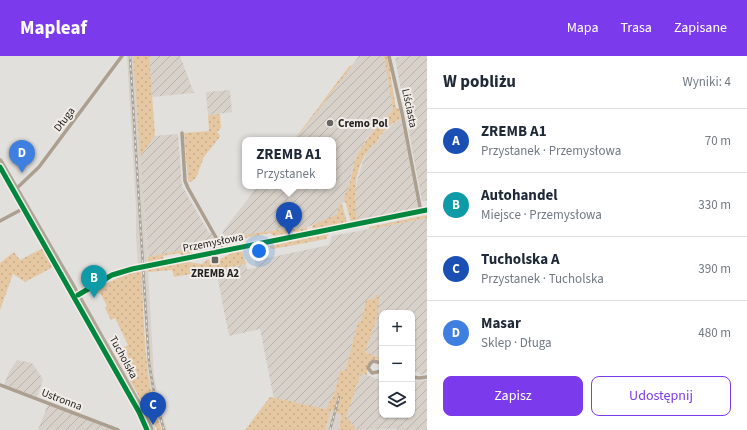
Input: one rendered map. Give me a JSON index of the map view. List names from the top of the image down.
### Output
{
  "streets": {
    "street": [
      "Liściasta",
      "Długa",
      "Przemysłowa",
      "Tucholska",
      "Ustronna"
    ]
  },
  "crossings": [
    ["Liściasta", "Przemysłowa"],
    ["Długa", "Tucholska"],
    ["Przemysłowa", "Tucholska"]
  ],
  "places": {
    "other": ["Cremo Pol"],
    "transit": ["ZREMB A2"]
  },
  "page": {
    "header": "Mapleaf",
    "nav": ["Mapa", "Trasa", "Zapisane"],
    "heading": ["W pobliżu", "Wyniki: 4"],
    "list": [
      {
        "mark": "A",
        "name": "ZREMB A1",
        "note": "Przystanek · Przemysłowa",
        "value": "70 m"
      },
      {
        "mark": "B",
        "name": "Autohandel",
        "note": "Miejsce · Przemysłowa",
        "value": "330 m"
      },
      {
        "mark": "C",
        "name": "Tucholska A",
        "note": "Przystanek · Tucholska",
        "value": "390 m"
      },
      {
        "mark": "D",
        "name": "Masar",
        "note": "Sklep · Długa",
        "value": "480 m"
      }
    ],
    "popup": ["ZREMB A1", "Przystanek"],
    "pins": [
      "D",
      "A",
      "B",
      "C"
    ],
    "map_buttons": ["+", "−"],
    "buttons": ["Zapisz", "Udostępnij"]
  }
}
